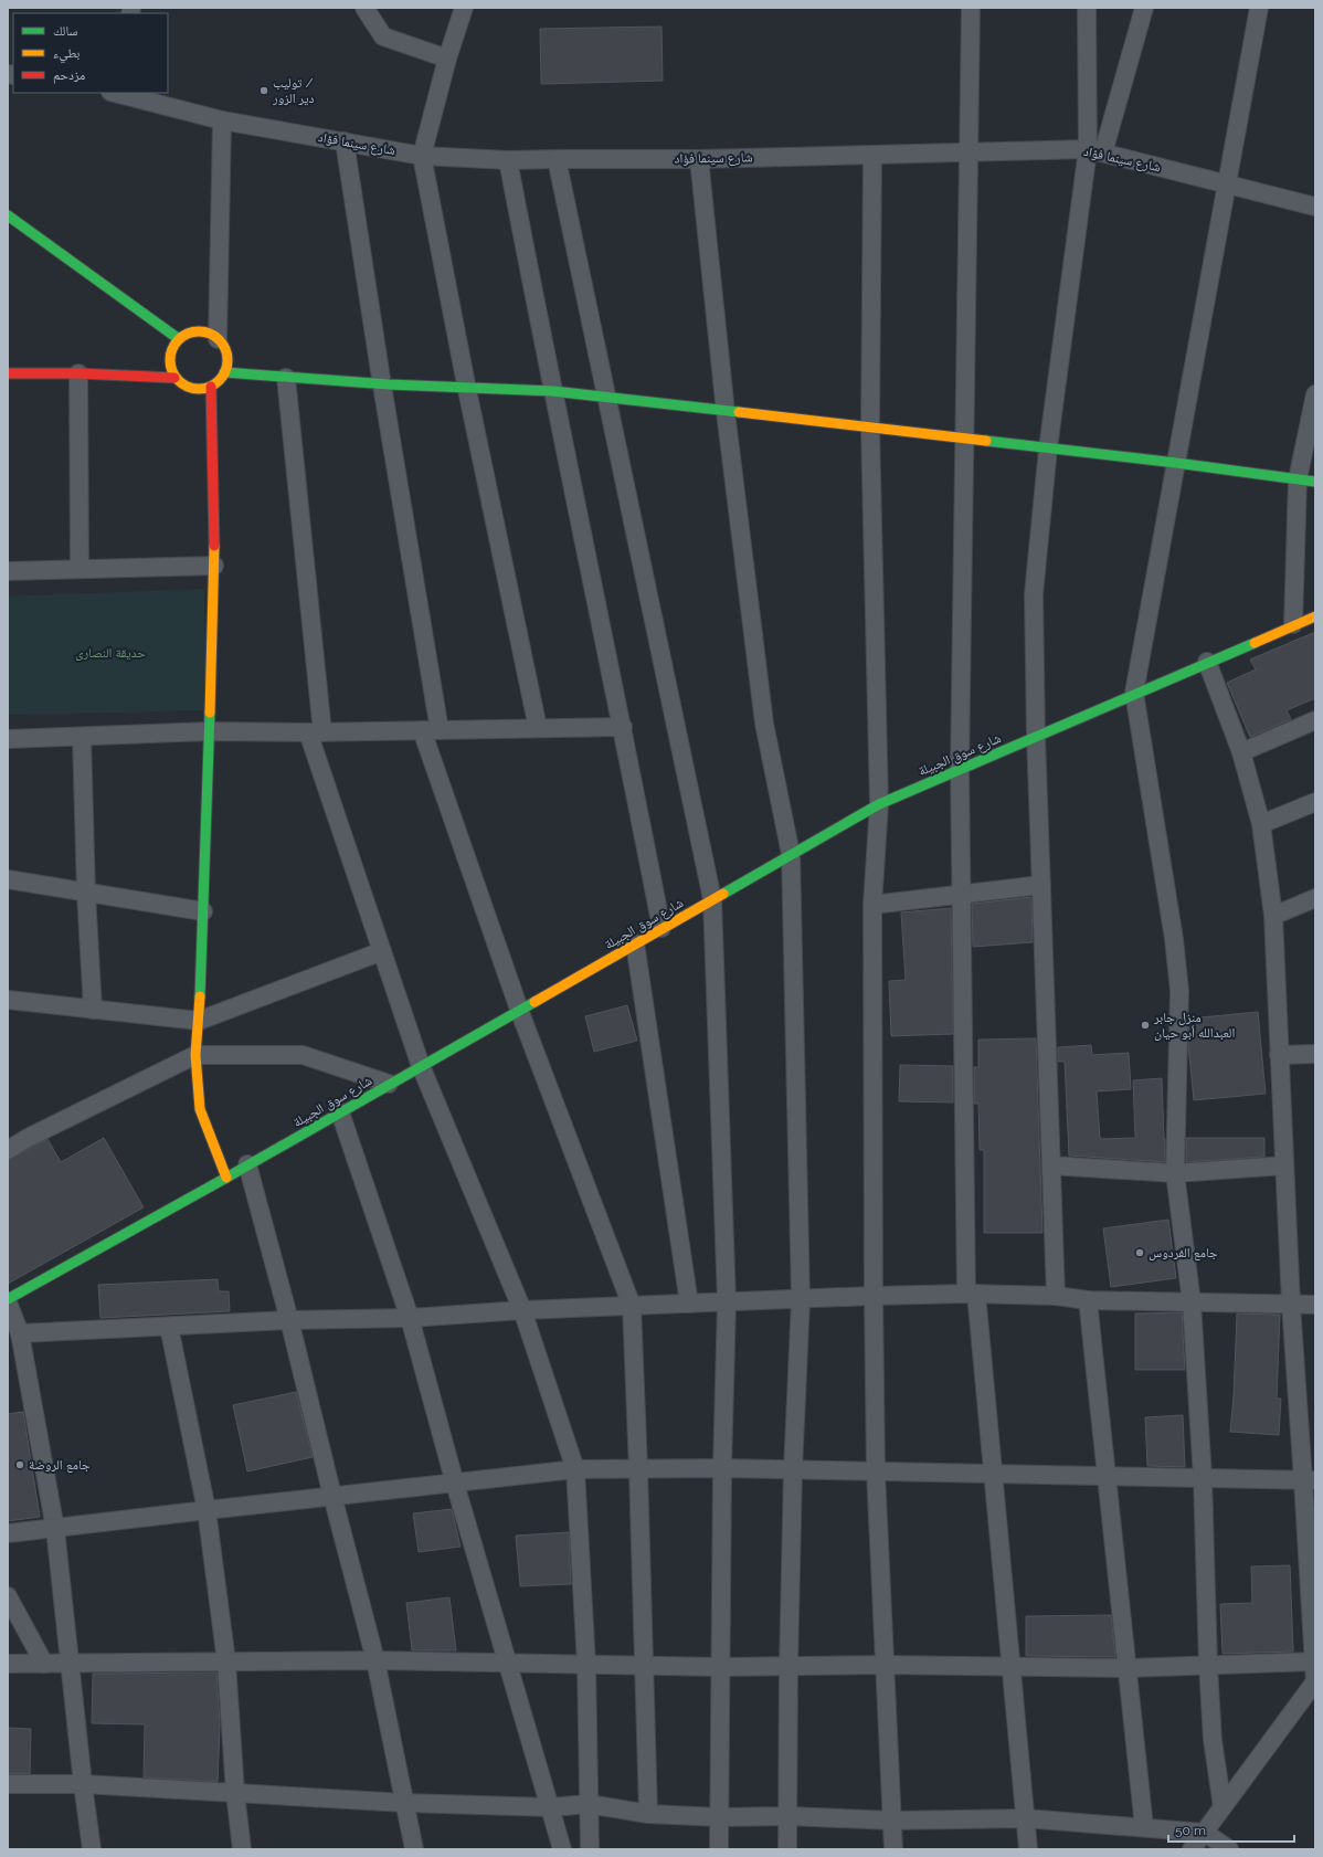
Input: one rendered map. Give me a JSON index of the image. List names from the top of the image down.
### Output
{
  "streets": {
    "street": ["شارع سينما فؤاد", "شارع سوق الجبيلة"]
  },
  "parks": ["حديقة النصارى"],
  "places": [
    "توليب / دير الزور",
    "منزل جابر العبدالله أبو حيان",
    "جامع الفردوس",
    "جامع الروضة"
  ],
  "legend": ["سالك", "بطيء", "مزدحم"],
  "scale_bar": "50 m"
}
